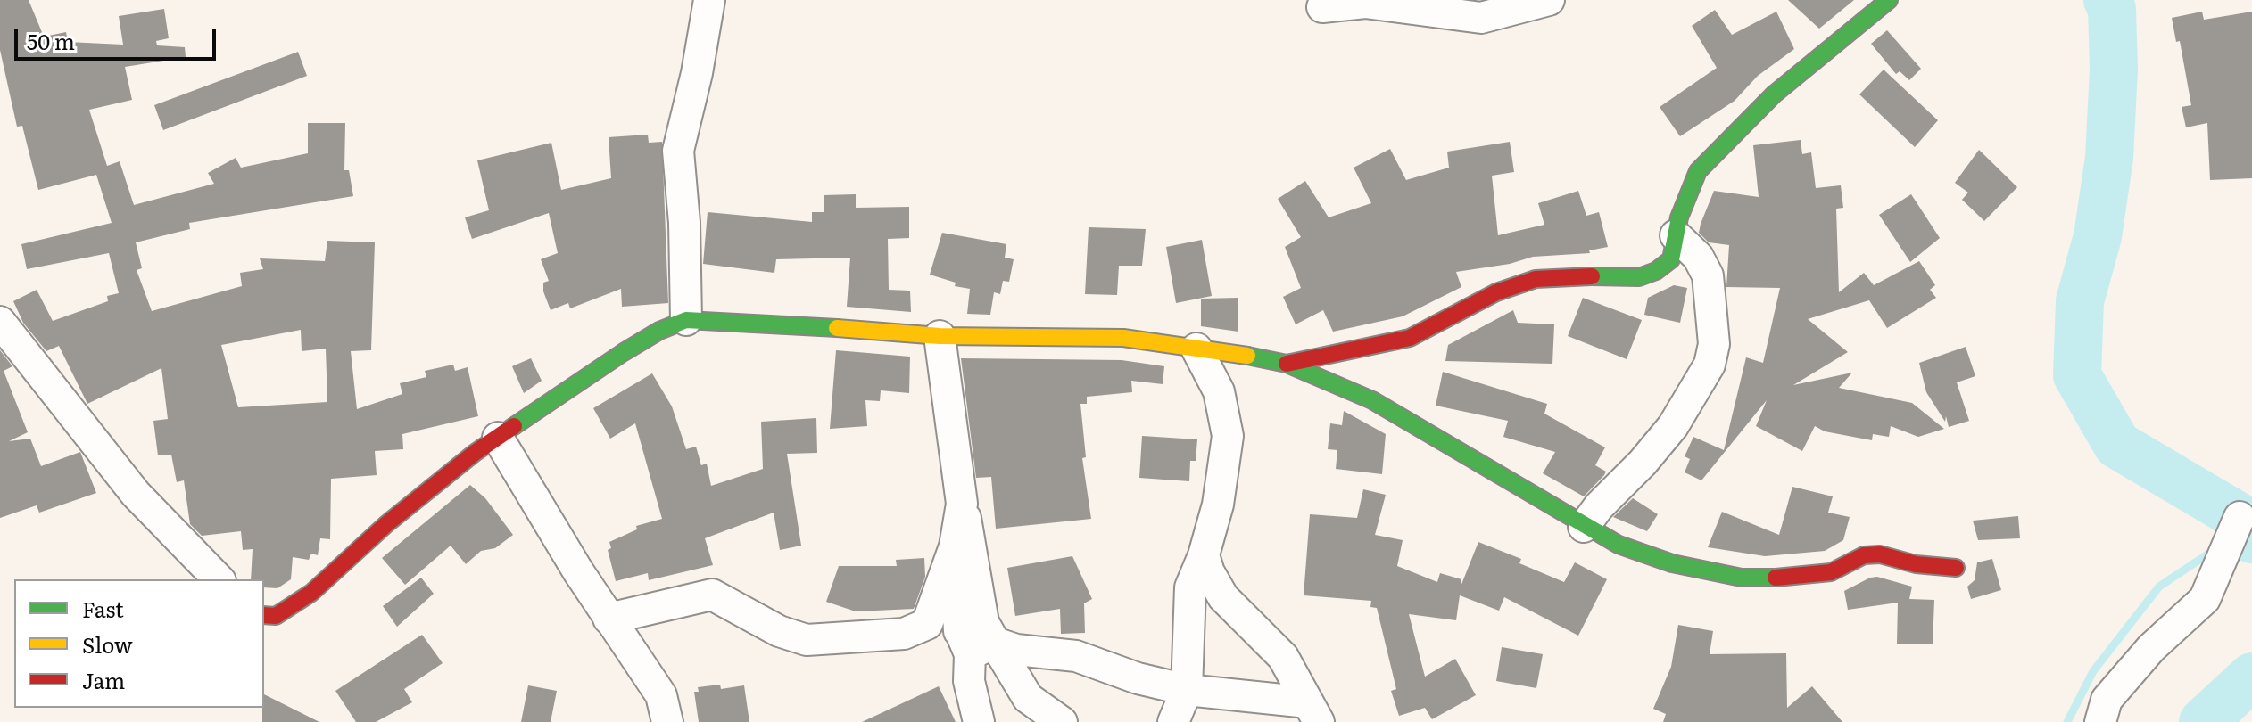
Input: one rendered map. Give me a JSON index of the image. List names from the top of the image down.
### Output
{
  "legend": ["Fast", "Slow", "Jam"],
  "scale_bar": "50 m"
}
